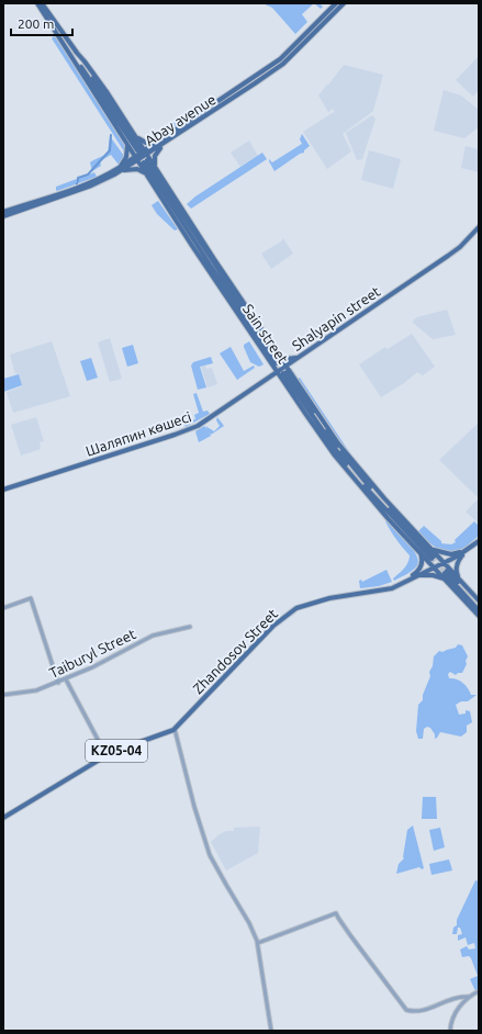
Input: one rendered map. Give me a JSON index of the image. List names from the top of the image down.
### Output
{
  "streets": {
    "main road": [
      "Abay avenue",
      "Shalyapin street",
      "Sain street",
      "Шаляпин көшесі",
      "Zhandosov Street",
      "KZ05-04"
    ],
    "street": ["Taiburyl Street"]
  },
  "crossings": [
    ["Abay avenue", "Sain street"],
    ["Shalyapin street", "Sain street"],
    ["Shalyapin street", "Шаляпин көшесі"],
    ["Sain street", "KZ05-04"],
    ["Zhandosov Street", "KZ05-04"]
  ],
  "scale_bar": "200 m"
}
